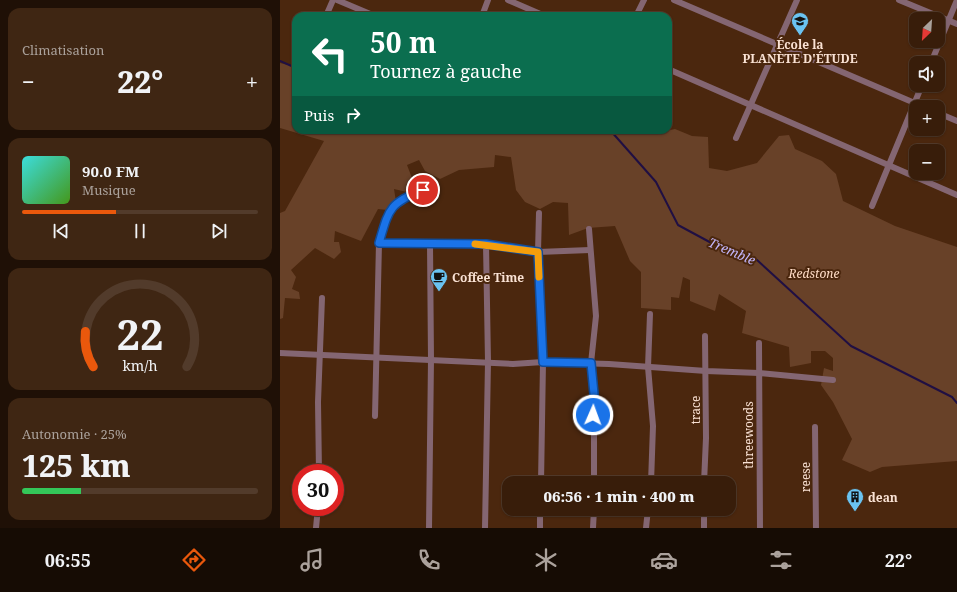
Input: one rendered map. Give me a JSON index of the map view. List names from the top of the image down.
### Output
{
  "streets": {
    "street": ["trace", "threewoods", "reese"]
  },
  "water": ["Tremble"],
  "parks": ["Redstone"],
  "places": {
    "school or university": ["École la PLANÈTE D'ÉTUDE"],
    "cafe": ["Coffee Time"],
    "building": ["dean"]
  },
  "north": "bottom left",
  "page": {
    "tile": [
      "Climatisation",
      ["Autonomie · 25%", "125 km"]
    ],
    "map_buttons": ["+", "−"],
    "turn": ["50 m", "Tournez à gauche"],
    "heat": ["−", "22°", "+"],
    "then": "Puis",
    "song": ["90.0 FM", "Musique"],
    "limit": "30",
    "trip": "06:56 · 1 min · 400 m",
    "tabs": ["06:55", "22°"],
    "gauge": ["22", "km/h"]
  }
}
